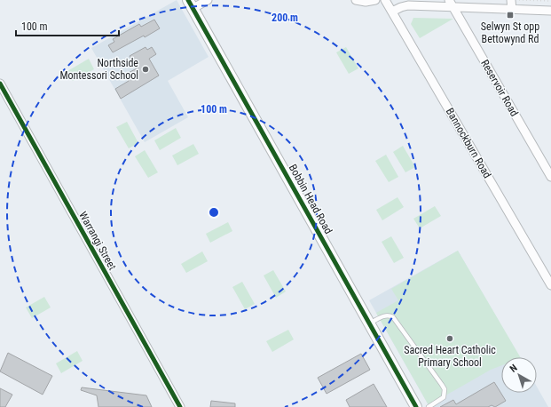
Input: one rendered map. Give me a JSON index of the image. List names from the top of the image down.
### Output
{
  "streets": {
    "main road": ["Bobbin Head Road"],
    "street": ["Reservoir Road", "Bannockburn Road", "Warrangi Street"]
  },
  "places": {
    "transit": ["Selwyn St opp Bettowynd Rd"],
    "other": ["Northside Montessori School", "Sacred Heart Catholic Primary School"]
  },
  "scale_bar": "100 m",
  "north": "top left",
  "rings": ["200 m", "100 m"]
}
